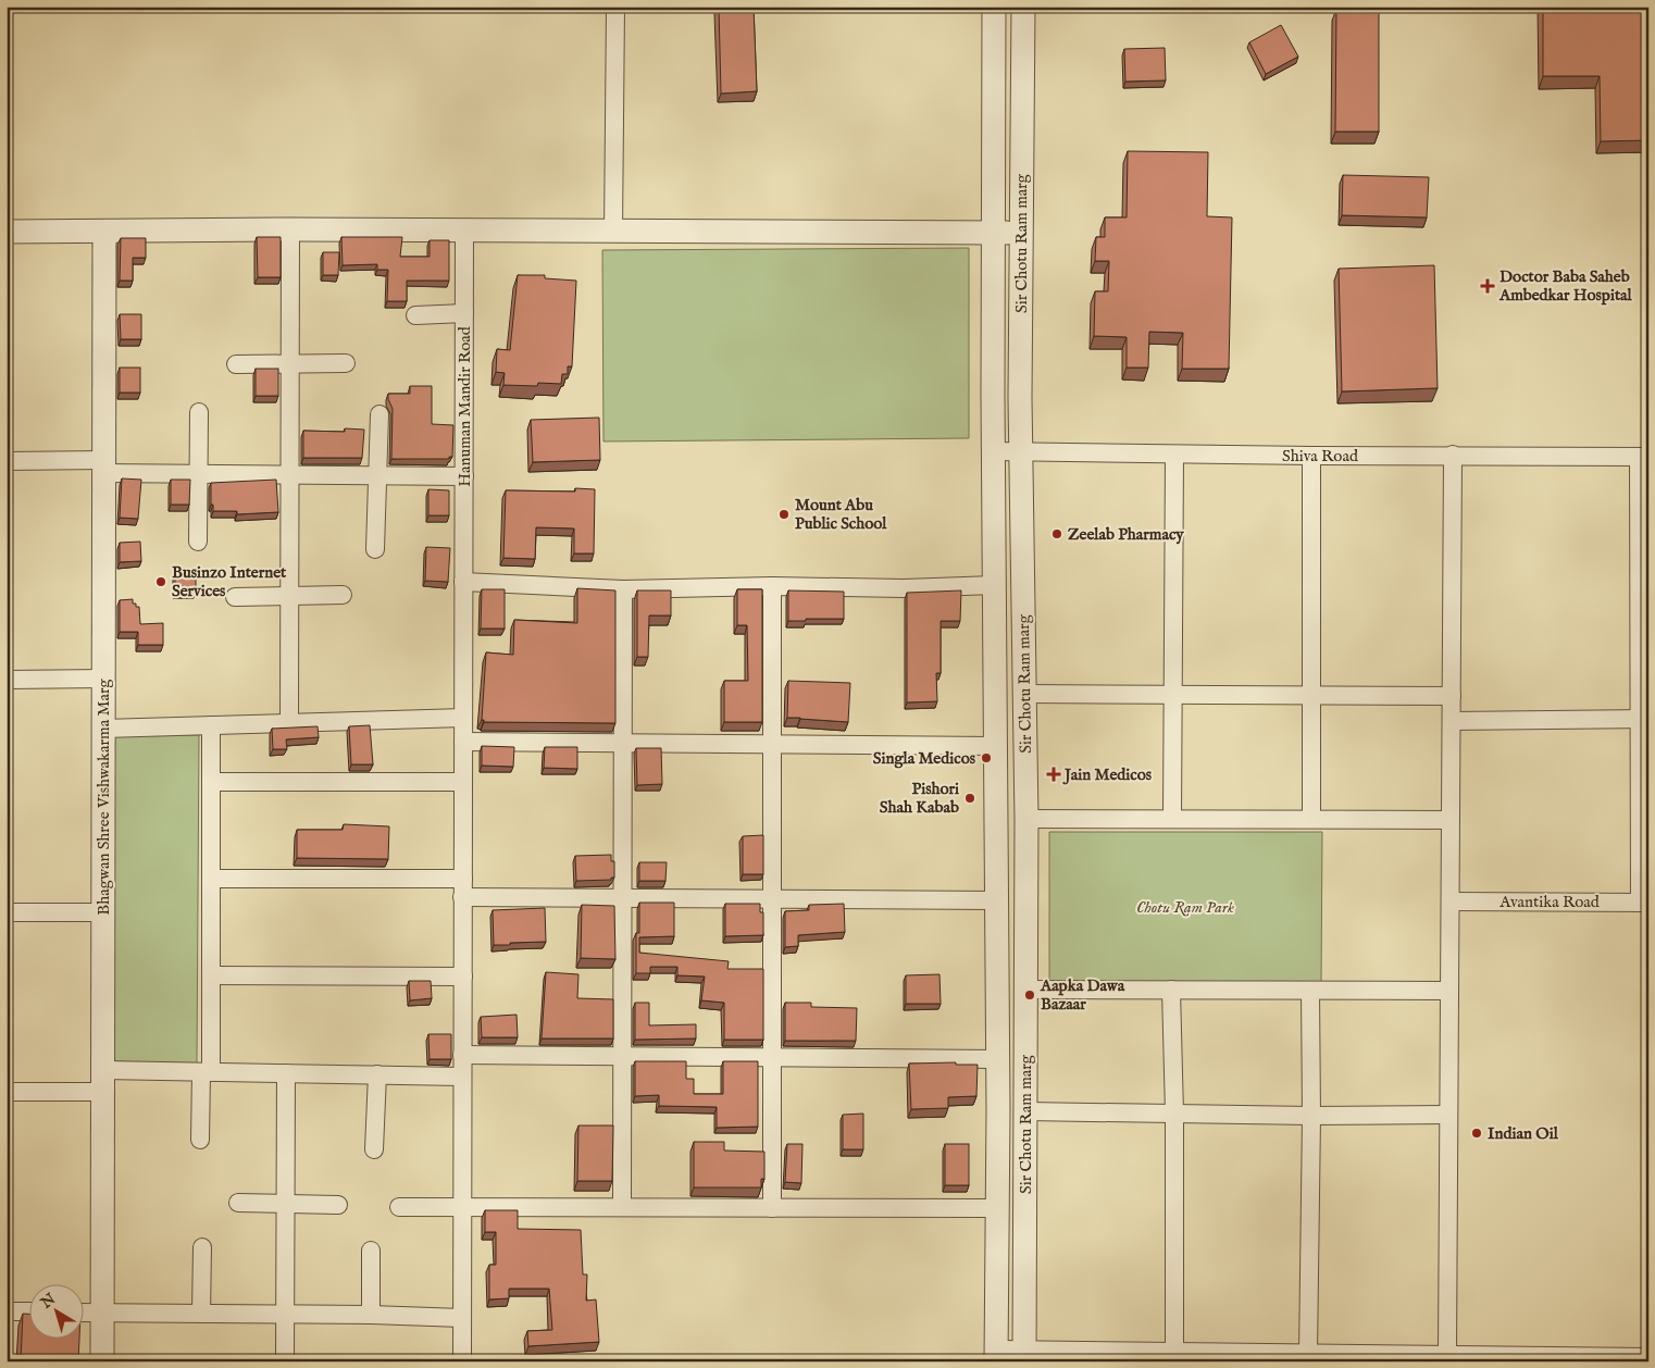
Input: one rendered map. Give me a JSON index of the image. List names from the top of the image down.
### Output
{
  "streets": {
    "street": [
      "Sir Chotu Ram marg",
      "Hanuman Mandir Road",
      "Shiva Road",
      "Bhagwan Shree Vishwakarma Marg",
      "Avantika Road"
    ]
  },
  "crossings": [
    ["Sir Chotu Ram marg", "Shiva Road"]
  ],
  "parks": ["Chotu Ram Park"],
  "places": {
    "health": ["Doctor Baba Saheb Ambedkar Hospital", "Jain Medicos"],
    "other": [
      "Mount Abu Public School",
      "Zeelab Pharmacy",
      "Businzo Internet Services",
      "Singla Medicos",
      "Pishori Shah Kabab",
      "Aapka Dawa Bazaar",
      "Indian Oil"
    ]
  },
  "north": "top left"
}
